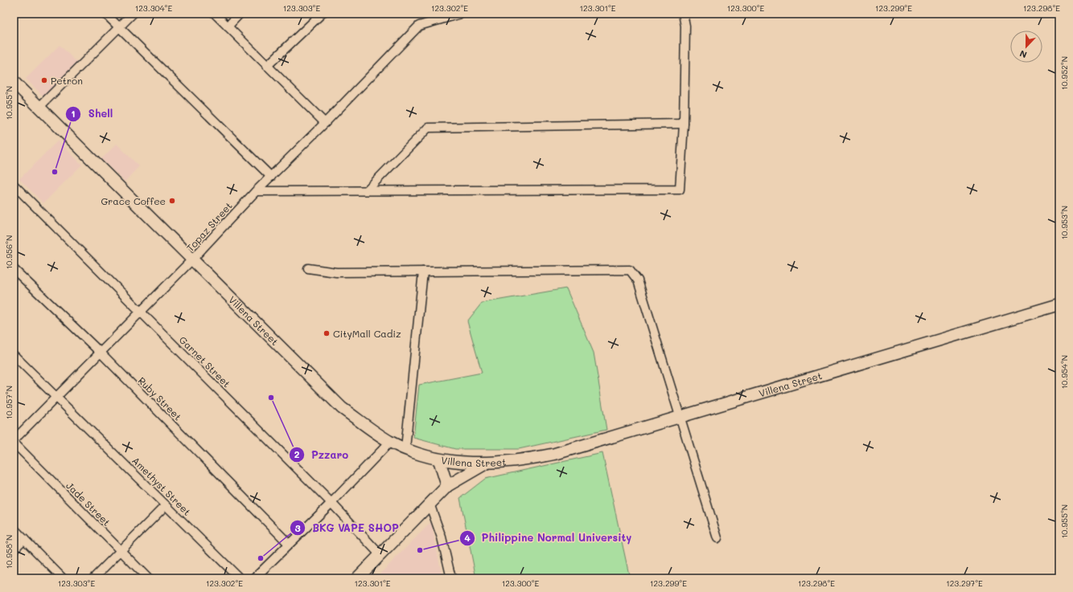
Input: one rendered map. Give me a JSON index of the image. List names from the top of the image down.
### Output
{
  "streets": {
    "main road": ["Villena Street"],
    "street": [
      "Topaz Street",
      "Garnet Street",
      "Ruby Street",
      "Amethyst Street",
      "Jade Street"
    ]
  },
  "crossings": [
    ["Topaz Street", "Villena Street"],
    ["Topaz Street", "Garnet Street"],
    ["Topaz Street", "Ruby Street"],
    ["Topaz Street", "Amethyst Street"],
    ["Topaz Street", "Jade Street"]
  ],
  "places": [
    "Petron",
    "Shell",
    "Grace Coffee",
    "CityMall Cadiz",
    "Pzzaro",
    "Philippine Normal University",
    "BKG VAPE SHOP"
  ],
  "north": "bottom",
  "coordinates": [
    "123.304°E",
    "123.303°E",
    "123.302°E",
    "123.301°E",
    "123.300°E",
    "123.299°E",
    "123.298°E",
    "10.952°N",
    "10.955°N",
    "10.953°N",
    "10.956°N",
    "10.954°N",
    "10.957°N",
    "10.958°N",
    "123.297°E"
  ]
}
